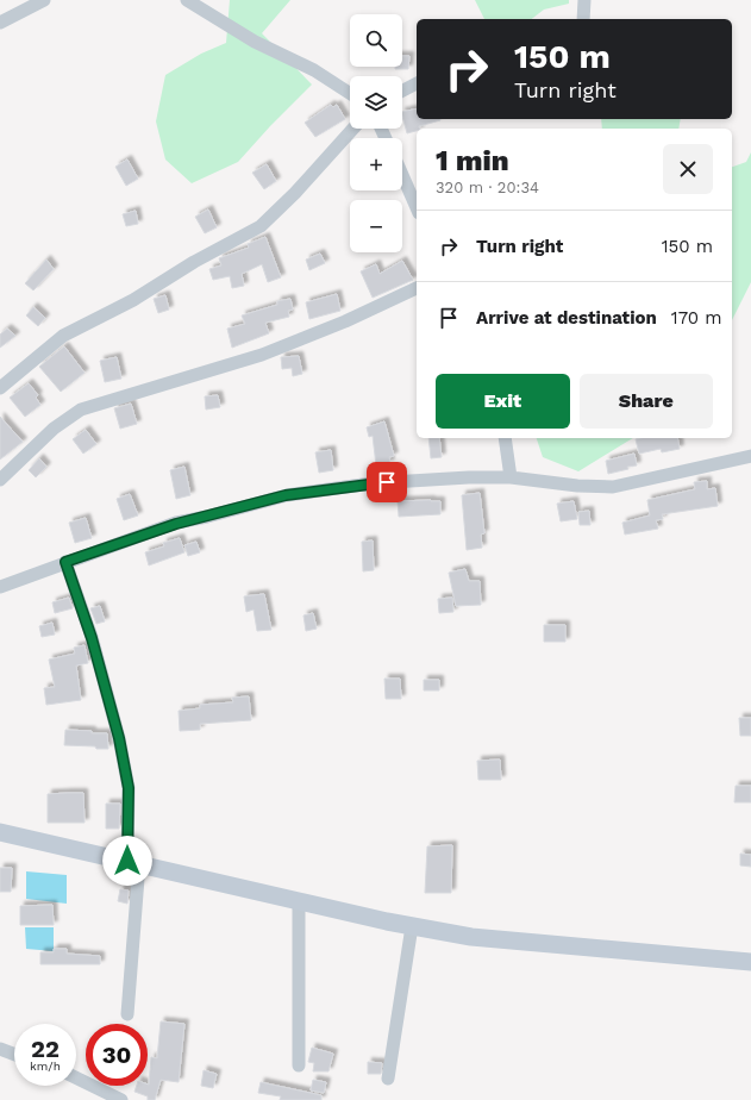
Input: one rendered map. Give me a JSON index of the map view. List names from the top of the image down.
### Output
{
  "page": {
    "map_buttons": ["+", "−"],
    "turn": ["150 m", "Turn right"],
    "heading": ["1 min", "320 m · 20:34"],
    "list": [
      {
        "name": "Turn right",
        "value": "150 m"
      },
      {
        "name": "Arrive at destination",
        "value": "170 m"
      }
    ],
    "buttons": ["Exit", "Share"],
    "speed": "22 km/h",
    "limit": "30"
  }
}
